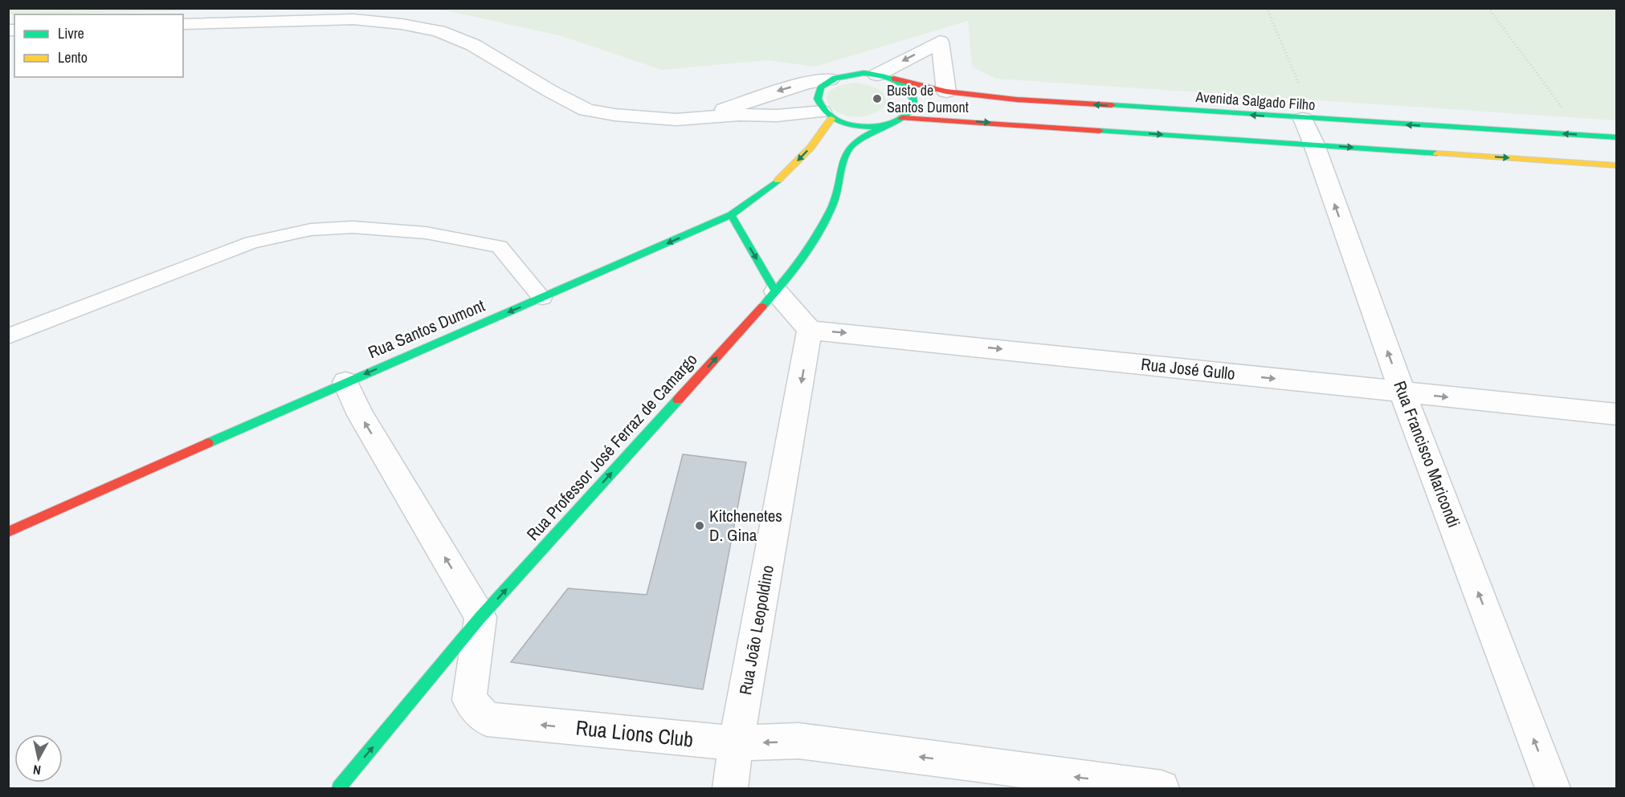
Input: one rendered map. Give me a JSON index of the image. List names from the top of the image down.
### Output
{
  "streets": {
    "street": [
      "Avenida Salgado Filho",
      "Rua Santos Dumont",
      "Rua José Gullo",
      "Rua Professor José Ferraz de Camargo",
      "Rua Francisco Maricondi",
      "Rua João Leopoldino",
      "Rua Lions Club"
    ]
  },
  "crossings": [
    ["Avenida Salgado Filho", "Rua Francisco Maricondi"],
    ["Rua José Gullo", "Rua Francisco Maricondi"],
    ["Rua José Gullo", "Rua João Leopoldino"],
    ["Rua Professor José Ferraz de Camargo", "Rua Lions Club"],
    ["Rua João Leopoldino", "Rua Lions Club"]
  ],
  "one_way": [
    "Rua Santos Dumont",
    "Rua Professor José Ferraz de Camargo",
    "Rua Francisco Maricondi",
    "Rua João Leopoldino",
    "Rua Lions Club"
  ],
  "places": ["Busto de Santos Dumont", "Kitchenetes D. Gina"],
  "legend": ["Livre", "Lento"],
  "north": "bottom"
}
